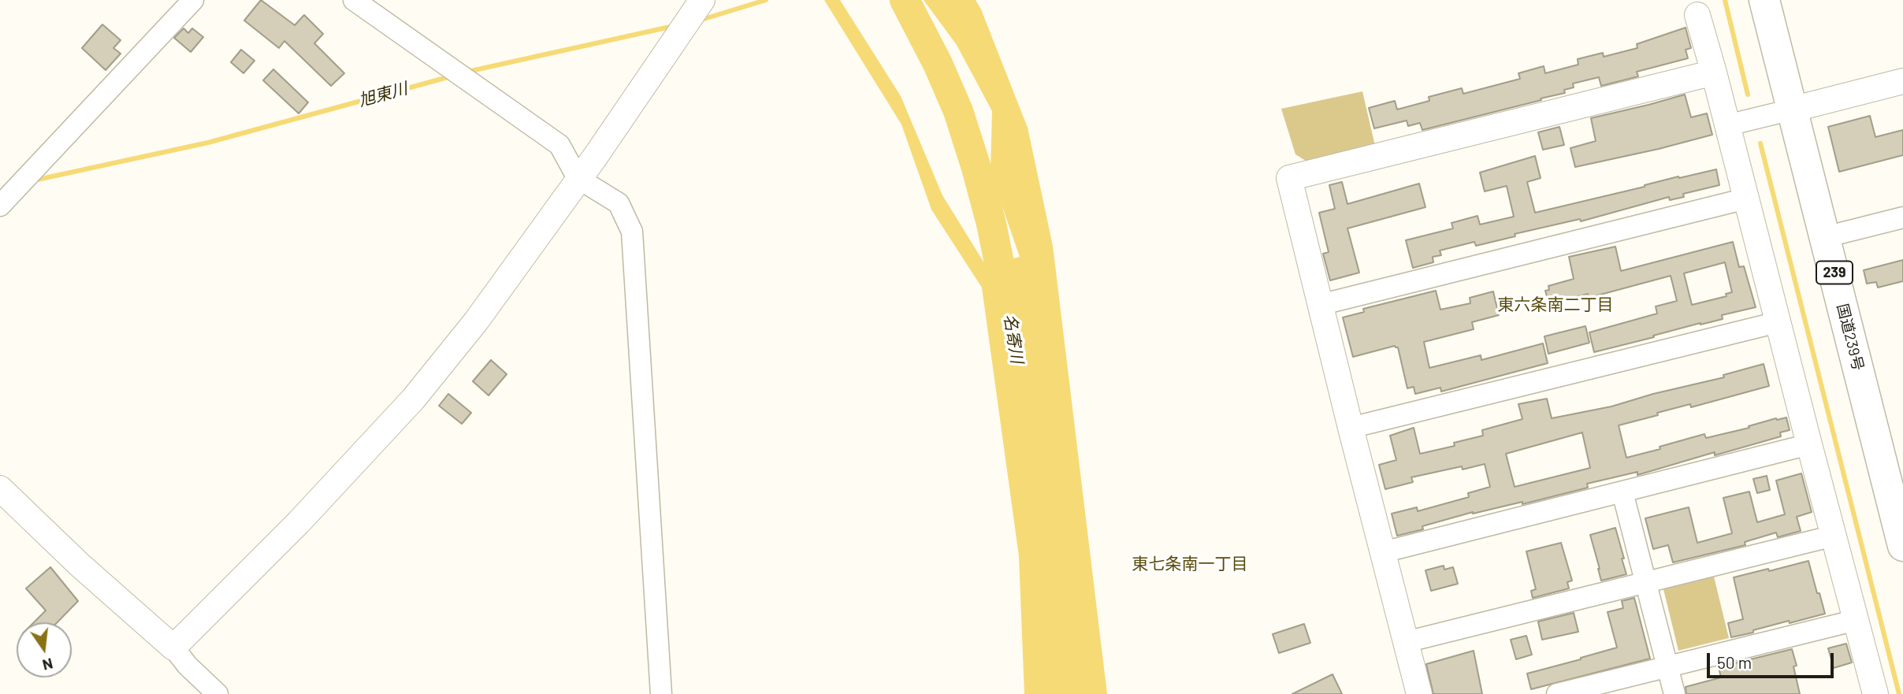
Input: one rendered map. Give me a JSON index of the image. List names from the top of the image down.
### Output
{
  "streets": {
    "highway": ["239", "国道239号"]
  },
  "districts": ["東六条南二丁目", "東七条南一丁目"],
  "water": ["旭東川", "名寄川"],
  "scale_bar": "50 m",
  "north": "bottom"
}
